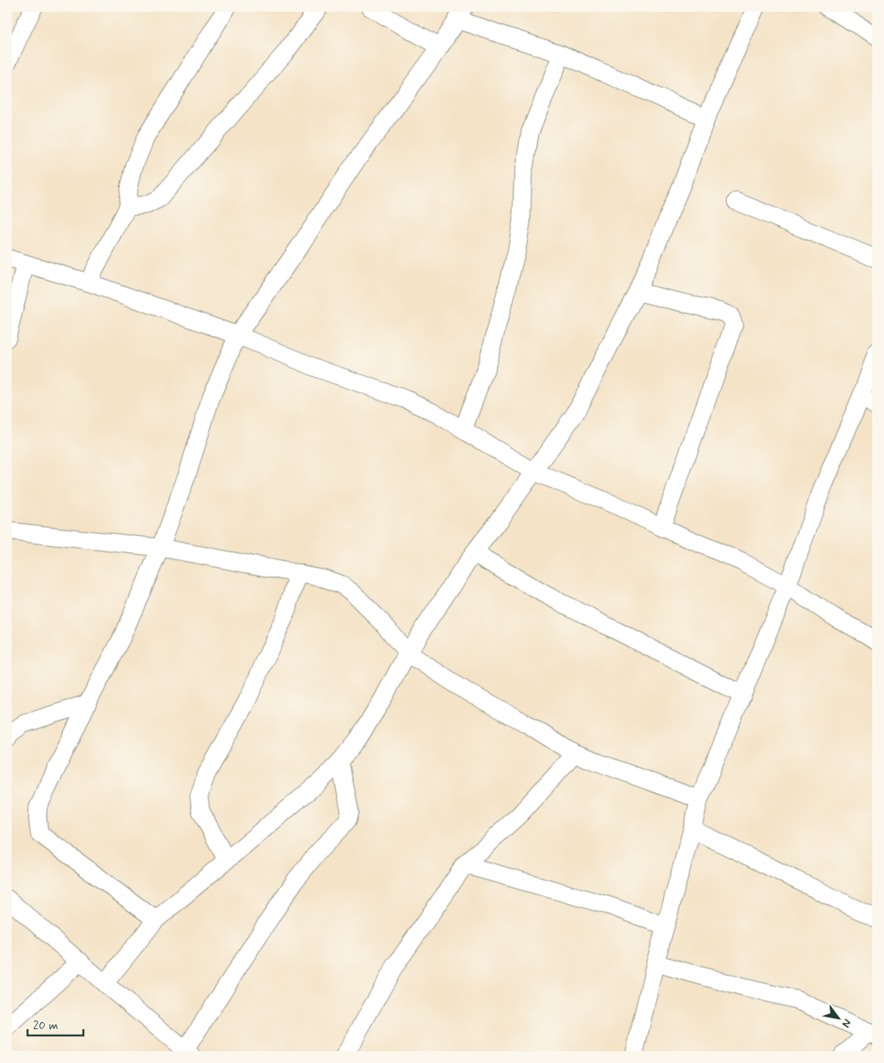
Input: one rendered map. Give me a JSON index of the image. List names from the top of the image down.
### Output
{
  "scale_bar": "20 m",
  "north": "bottom right"
}
